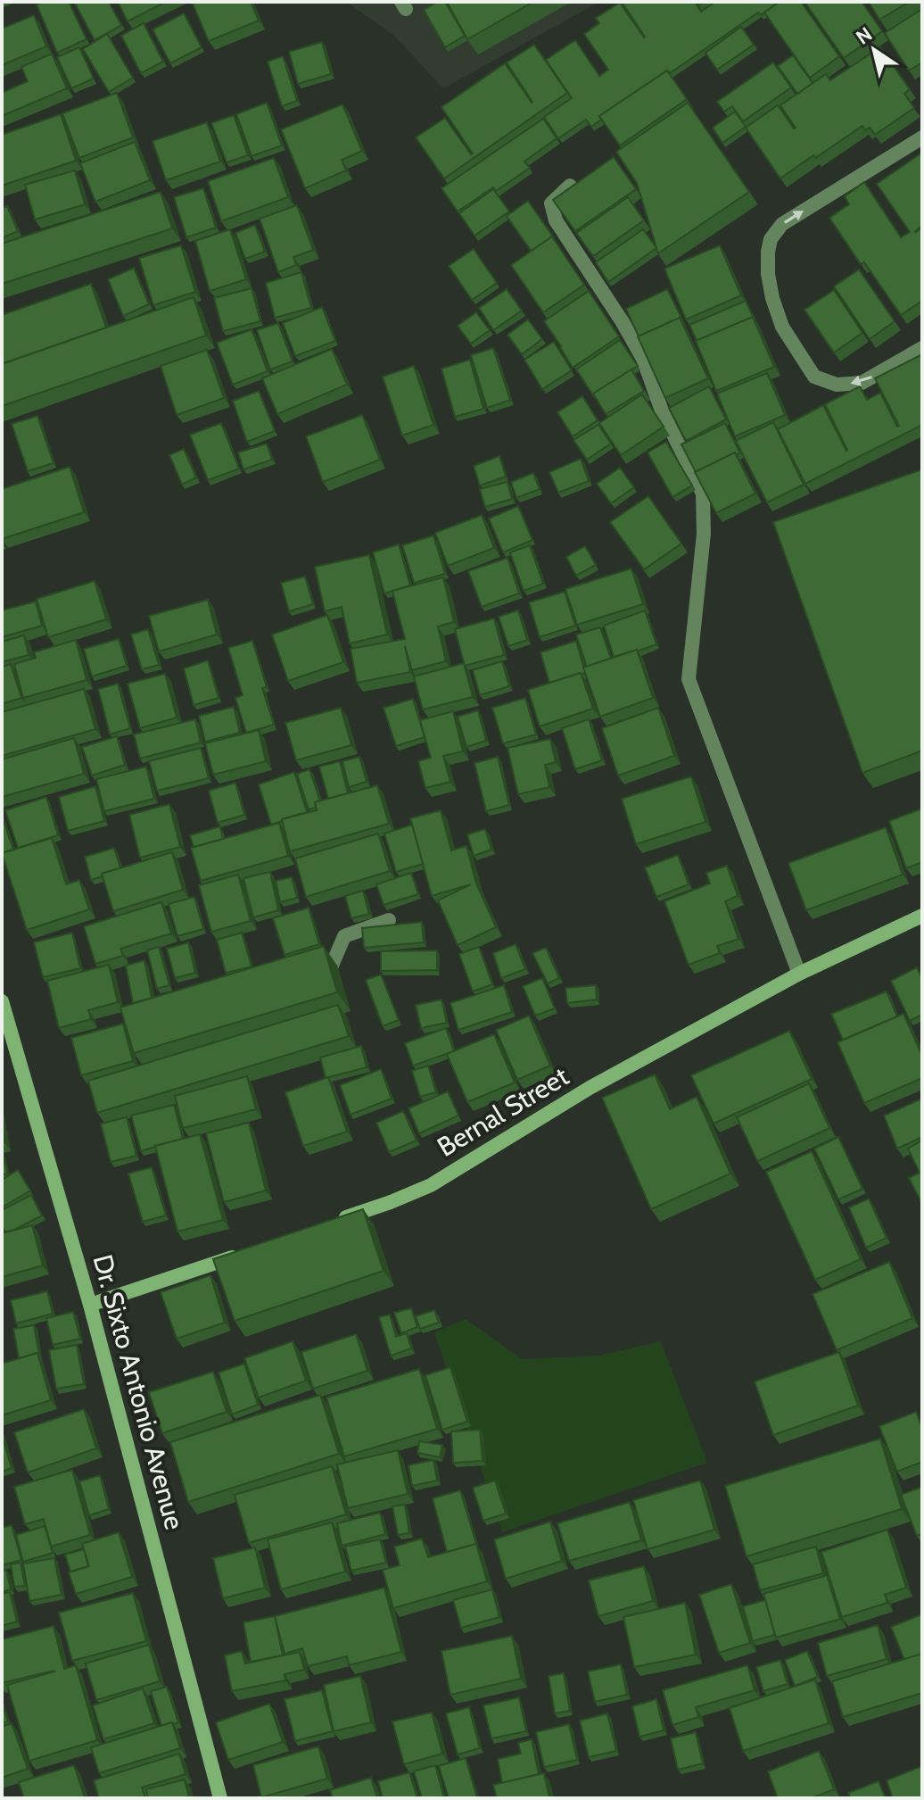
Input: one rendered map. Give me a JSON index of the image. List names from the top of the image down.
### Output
{
  "streets": {
    "street": ["Bernal Street", "Dr. Sixto Antonio Avenue"]
  },
  "north": "top left"
}
